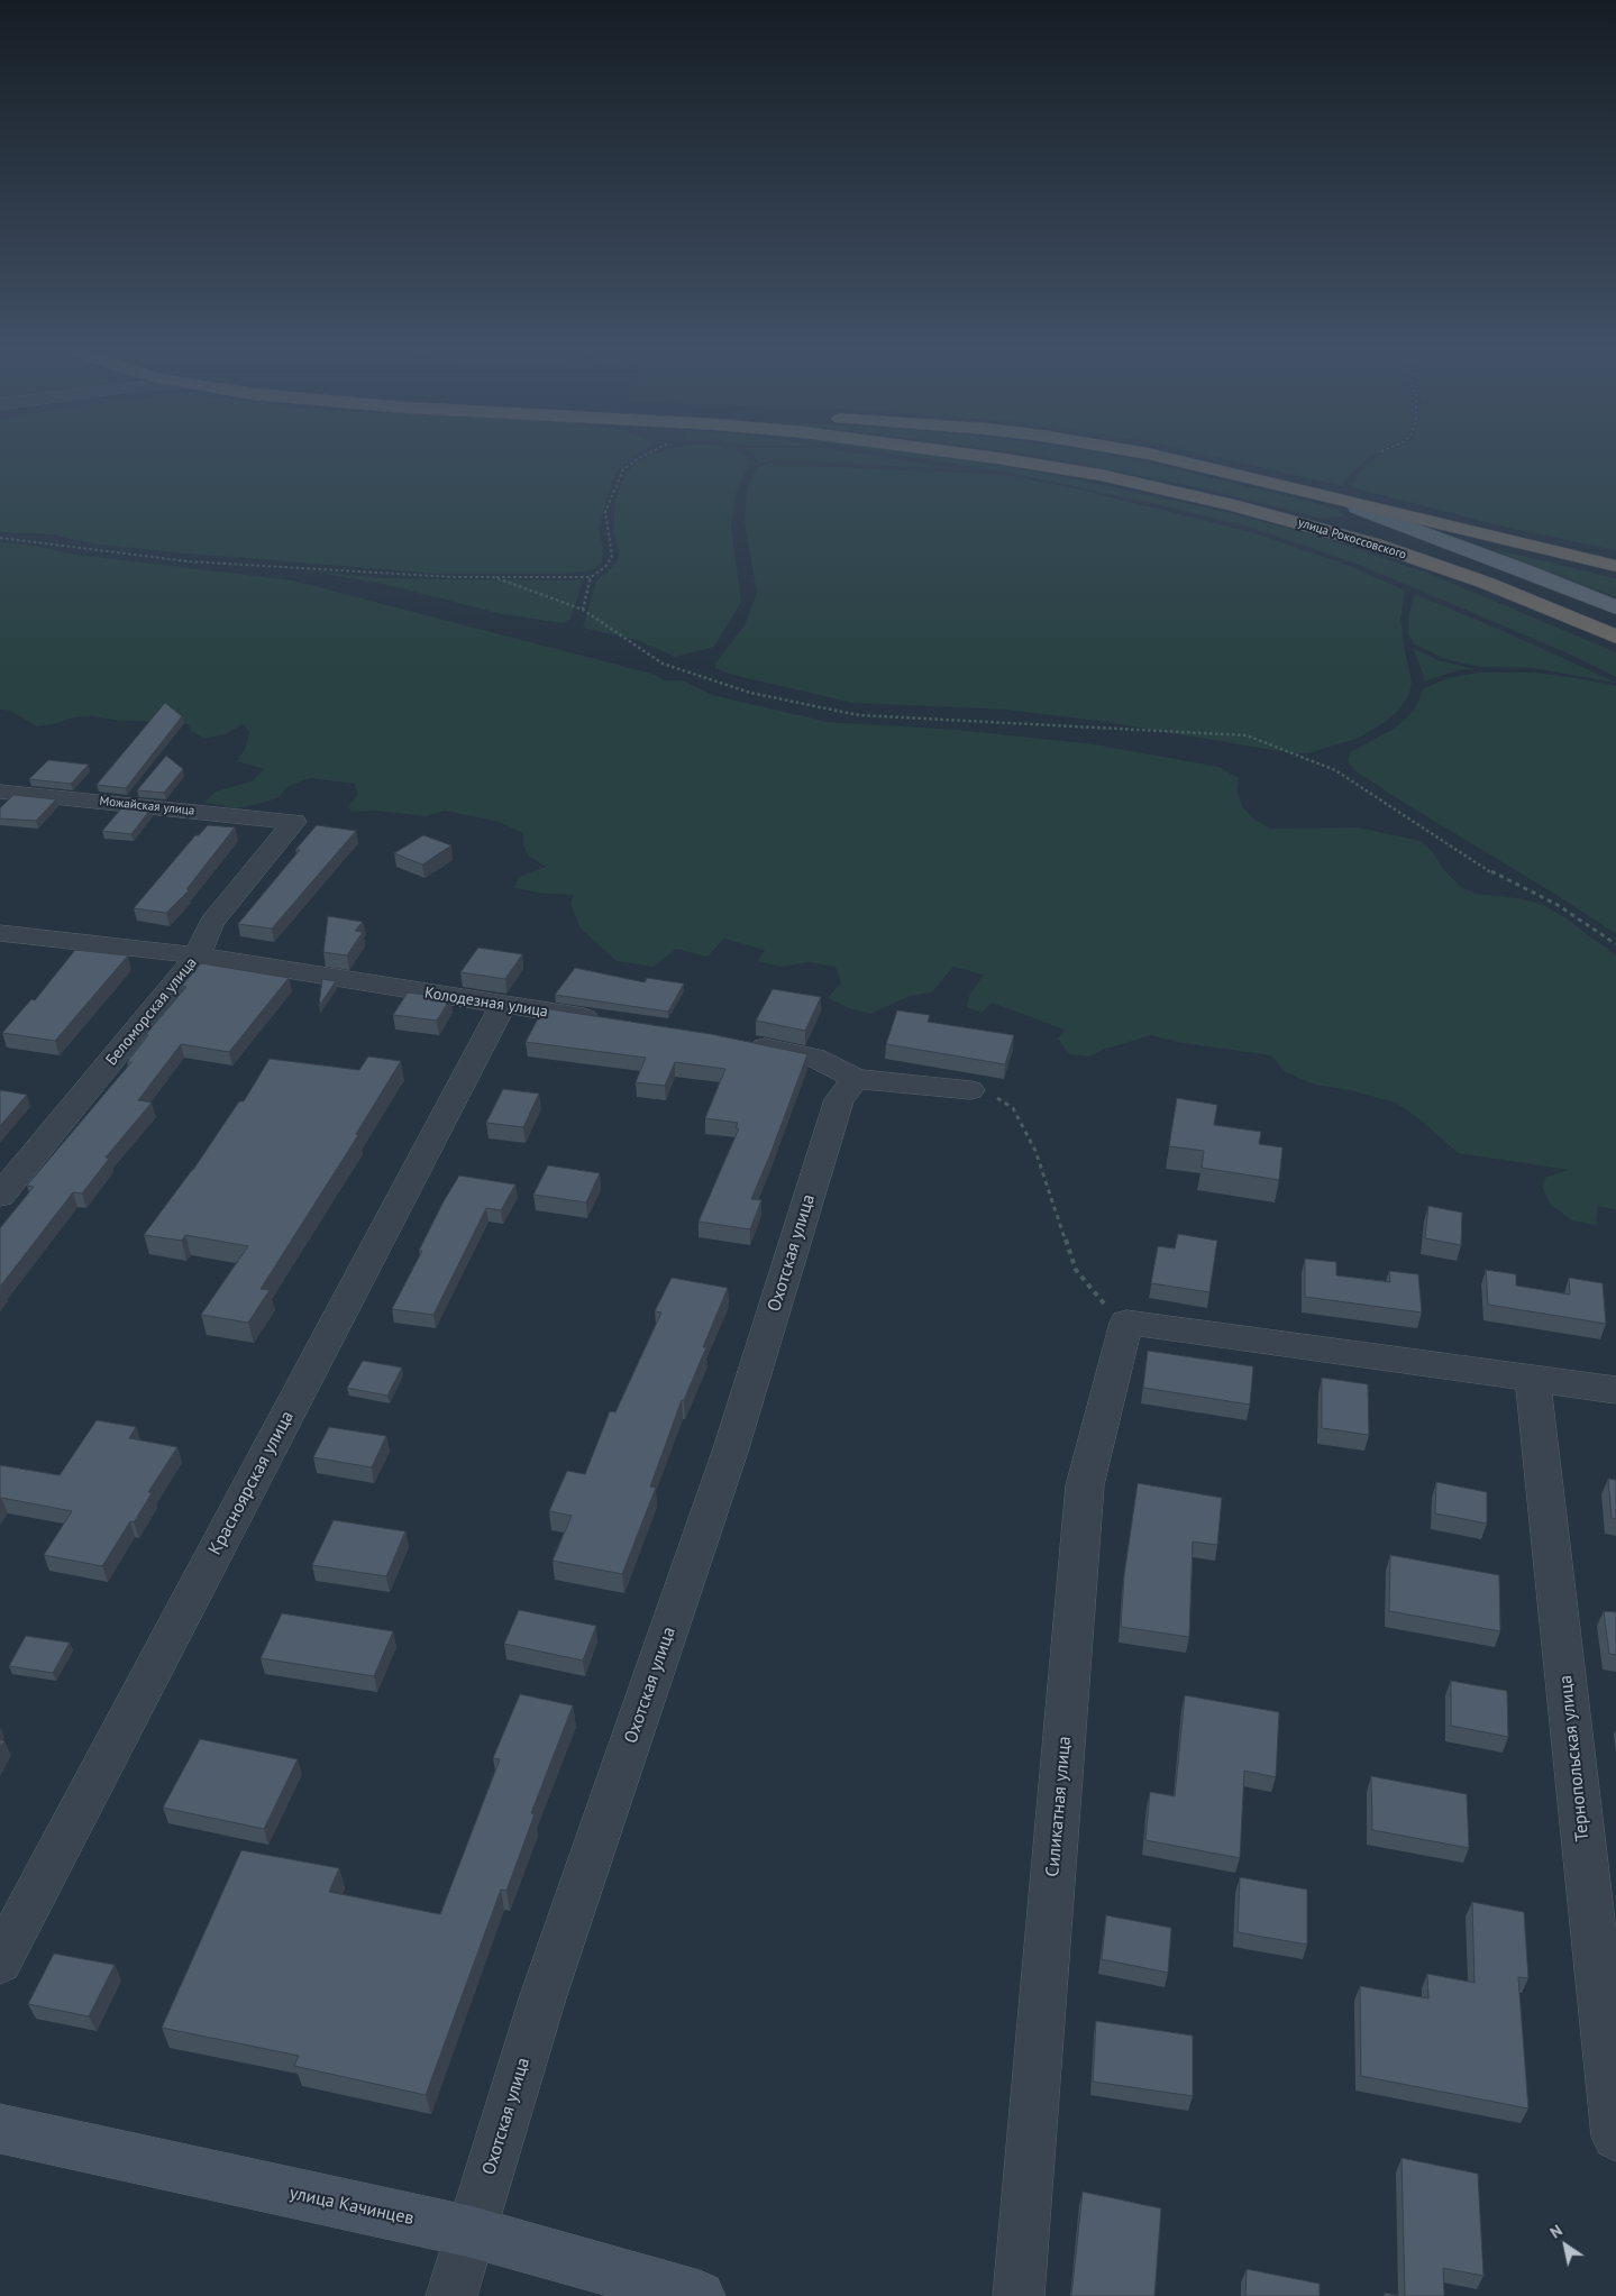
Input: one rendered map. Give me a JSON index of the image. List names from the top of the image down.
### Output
{
  "streets": {
    "highway": ["улица Рокоссовского"],
    "main road": ["улица Качинцев"],
    "street": [
      "Можайская улица",
      "Колодезная улица",
      "Беломорская улица",
      "Охотская улица",
      "Красноярская улица",
      "Тернопольская улица",
      "Силикатная улица"
    ]
  },
  "crossings": [
    ["Можайская улица", "Беломорская улица"],
    ["Колодезная улица", "Беломорская улица"],
    ["Колодезная улица", "Красноярская улица"],
    ["Охотская улица", "улица Качинцев"]
  ],
  "north": "top left"
}
